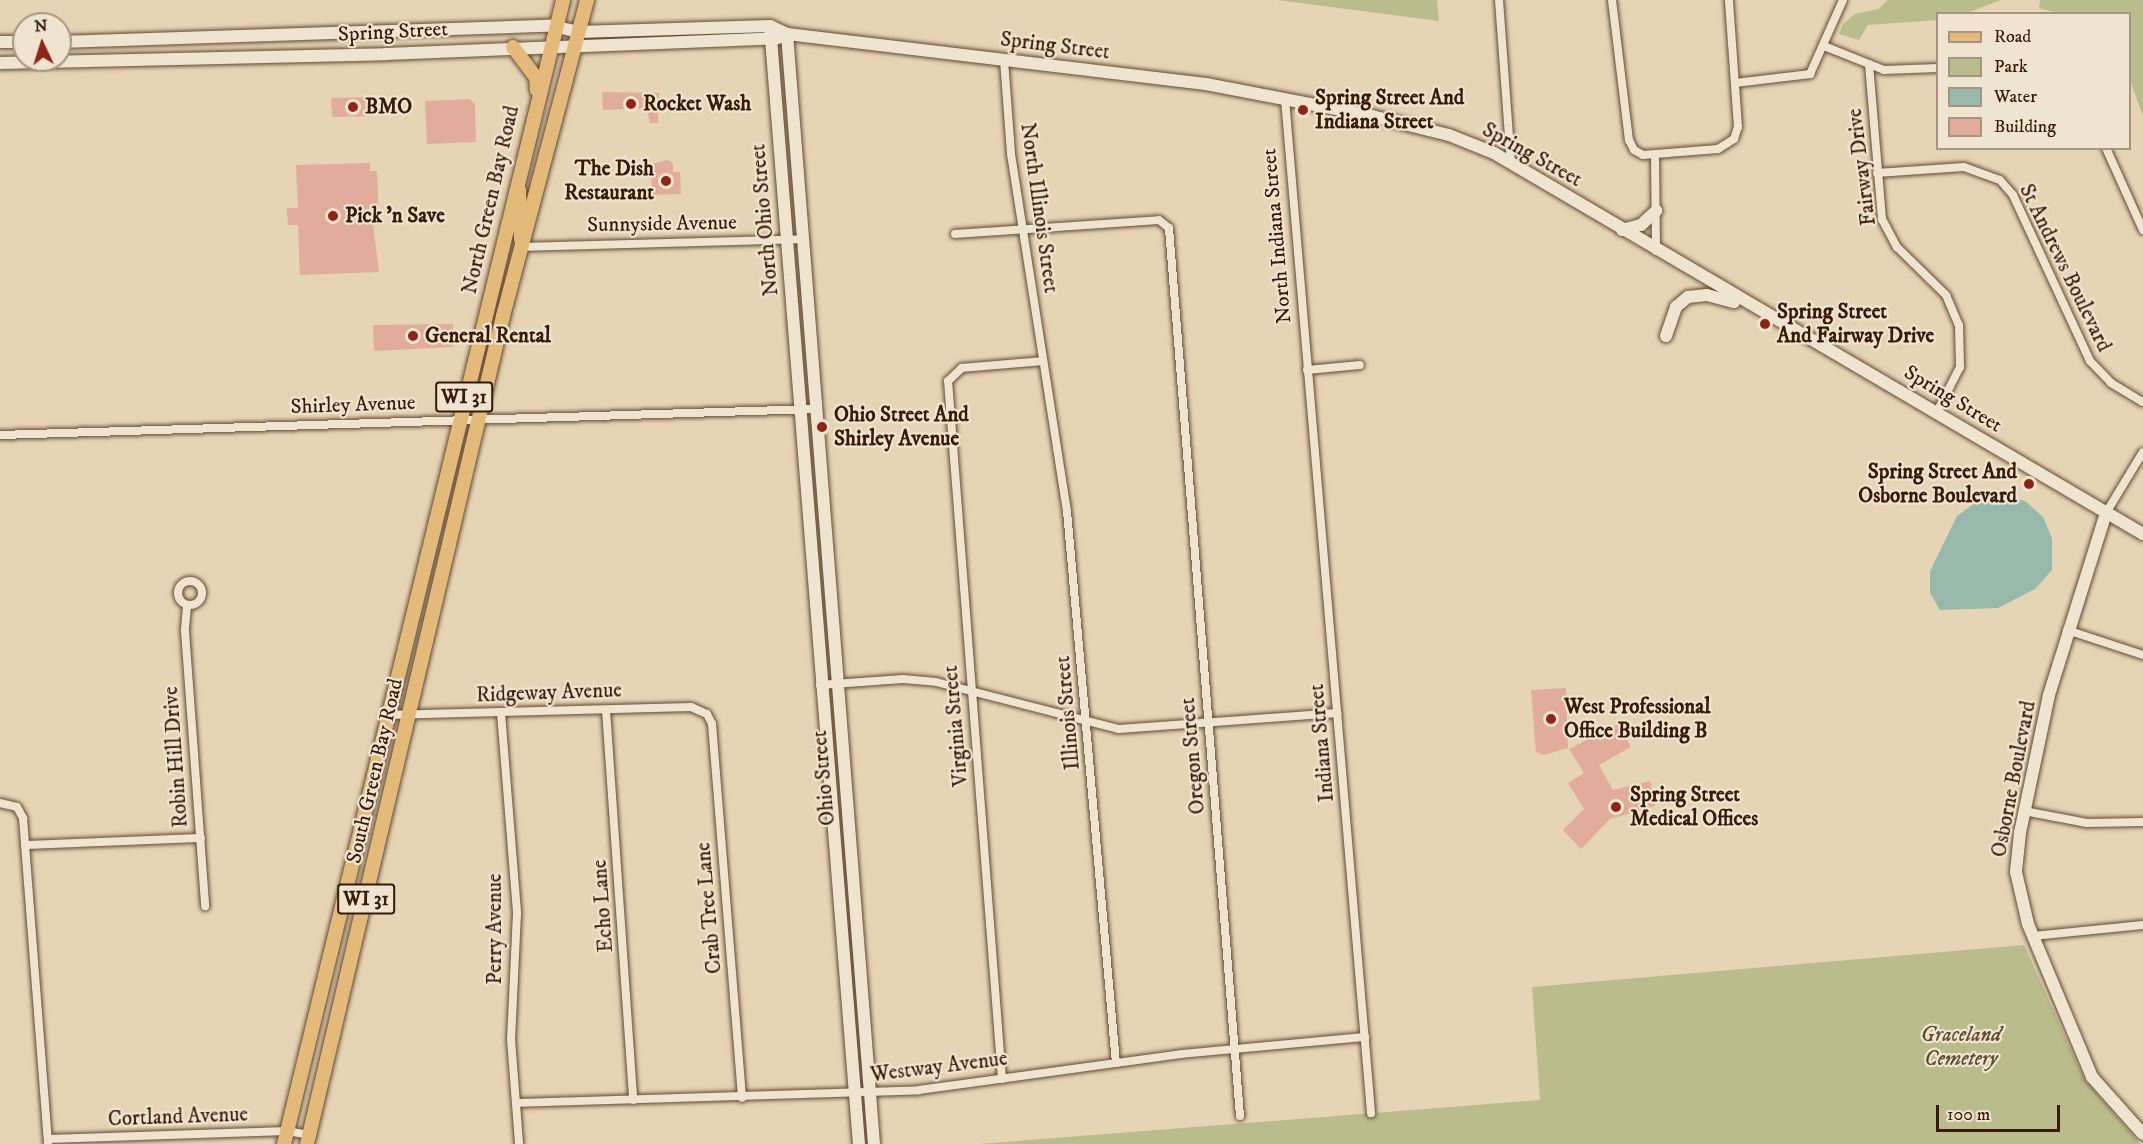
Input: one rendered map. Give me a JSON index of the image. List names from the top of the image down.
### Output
{
  "streets": {
    "main road": [
      "Spring Street",
      "North Green Bay Road",
      "North Ohio Street",
      "WI 31",
      "South Green Bay Road",
      "Ohio Street",
      "Osborne Boulevard"
    ],
    "street": [
      "Fairway Drive",
      "North Illinois Street",
      "Sunnyside Avenue",
      "North Indiana Street",
      "St Andrews Boulevard",
      "Shirley Avenue",
      "Ridgeway Avenue",
      "Illinois Street",
      "Virginia Street",
      "Indiana Street",
      "Oregon Street",
      "Robin Hill Drive",
      "Echo Lane",
      "Crab Tree Lane",
      "Perry Avenue",
      "Westway Avenue",
      "Cortland Avenue"
    ]
  },
  "crossings": [
    ["Spring Street", "Fairway Drive"],
    ["Spring Street", "North Green Bay Road"],
    ["Spring Street", "North Illinois Street"],
    ["Spring Street", "North Ohio Street"],
    ["Spring Street", "North Indiana Street"],
    ["Spring Street", "Osborne Boulevard"],
    ["Fairway Drive", "St Andrews Boulevard"],
    ["North Green Bay Road", "Sunnyside Avenue"],
    ["North Green Bay Road", "Shirley Avenue"],
    ["North Green Bay Road", "South Green Bay Road"],
    ["North Illinois Street", "Illinois Street"],
    ["North Illinois Street", "Virginia Street"],
    ["North Illinois Street", "Oregon Street"],
    ["North Ohio Street", "Sunnyside Avenue"],
    ["North Ohio Street", "Shirley Avenue"],
    ["North Ohio Street", "Ohio Street"],
    ["North Indiana Street", "Indiana Street"],
    ["Shirley Avenue", "Ohio Street"],
    ["Ridgeway Avenue", "South Green Bay Road"],
    ["Ridgeway Avenue", "Echo Lane"],
    ["Ridgeway Avenue", "Crab Tree Lane"],
    ["Ridgeway Avenue", "Perry Avenue"],
    ["Illinois Street", "Virginia Street"],
    ["Illinois Street", "Westway Avenue"],
    ["Virginia Street", "Westway Avenue"],
    ["Indiana Street", "Westway Avenue"],
    ["Oregon Street", "Westway Avenue"],
    ["South Green Bay Road", "Cortland Avenue"],
    ["Ohio Street", "Westway Avenue"],
    ["Echo Lane", "Westway Avenue"],
    ["Crab Tree Lane", "Westway Avenue"],
    ["Perry Avenue", "Westway Avenue"]
  ],
  "parks": ["Graceland Cemetery"],
  "places": [
    "Rocket Wash",
    "BMO",
    "Spring Street And Indiana Street",
    "The Dish Restaurant",
    "Pick 'n Save",
    "Spring Street And Fairway Drive",
    "General Rental",
    "Ohio Street And Shirley Avenue",
    "Spring Street And Osborne Boulevard",
    "West Professional Office Building B",
    "Spring Street Medical Offices"
  ],
  "legend": [
    "Road",
    "Park",
    "Water",
    "Building"
  ],
  "scale_bar": "100 m",
  "north": "top"
}
